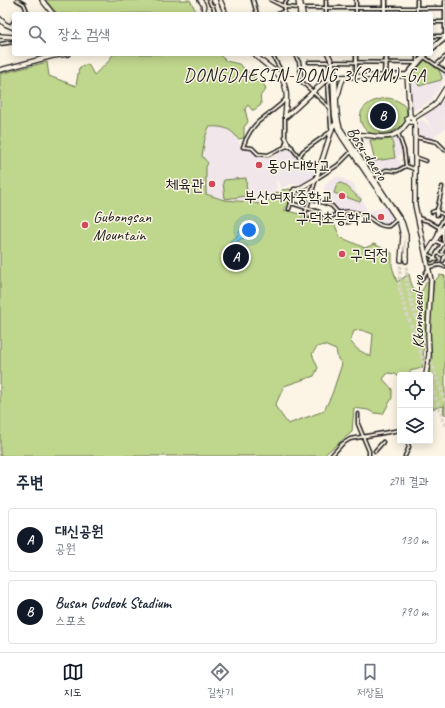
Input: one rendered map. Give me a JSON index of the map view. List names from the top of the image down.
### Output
{
  "streets": {
    "main road": ["Bosu-daero", "Kkonmaeul-ro"]
  },
  "crossings": [
    ["Bosu-daero", "Kkonmaeul-ro"]
  ],
  "districts": ["DONGDAESIN-DONG 3(SAM)-GA"],
  "places": [
    "동아대학교",
    "체육관",
    "부산여자중학교",
    "구덕초등학교",
    "Gubongsan Mountain",
    "구덕정"
  ],
  "page": {
    "search": "장소 검색",
    "pins": ["B", "A"],
    "heading": ["주변", "2개 결과"],
    "list": [
      {
        "mark": "A",
        "name": "대신공원",
        "note": "공원",
        "value": "130 m"
      },
      {
        "mark": "B",
        "name": "Busan Gudeok Stadium",
        "note": "스포츠",
        "value": "790 m"
      }
    ],
    "nav": ["지도", "길찾기", "저장됨"]
  }
}
